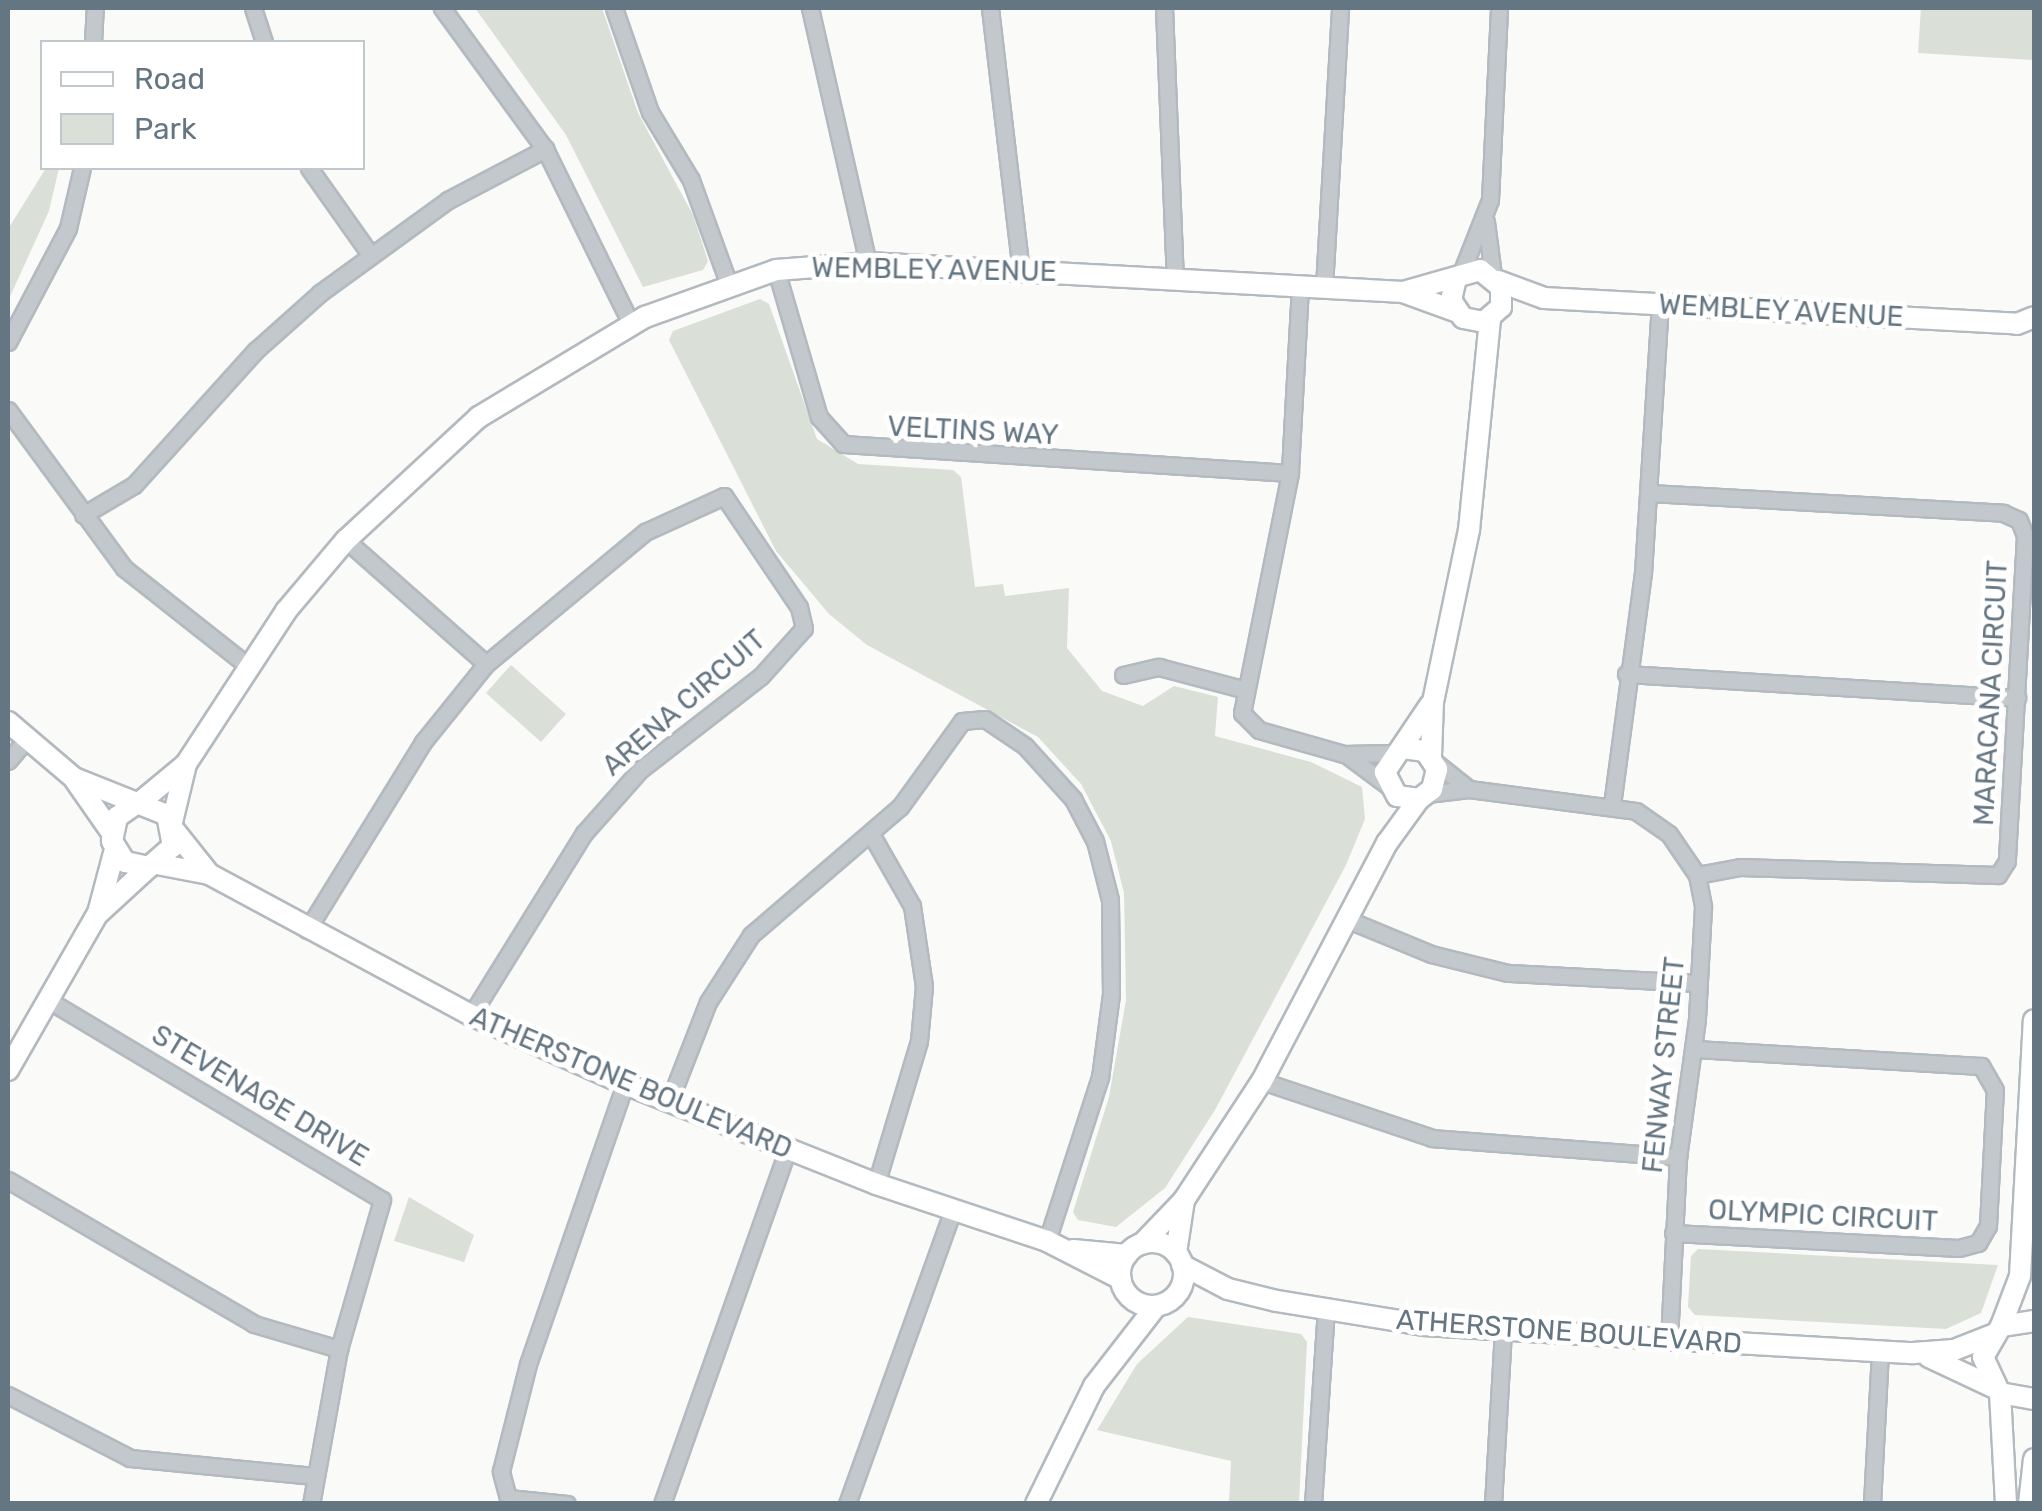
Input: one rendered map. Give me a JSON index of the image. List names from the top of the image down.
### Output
{
  "streets": {
    "street": [
      "WEMBLEY AVENUE",
      "VELTINS WAY",
      "MARACANA CIRCUIT",
      "ARENA CIRCUIT",
      "FENWAY STREET",
      "ATHERSTONE BOULEVARD",
      "STEVENAGE DRIVE",
      "OLYMPIC CIRCUIT"
    ]
  },
  "crossings": [
    ["WEMBLEY AVENUE", "VELTINS WAY"],
    ["WEMBLEY AVENUE", "ATHERSTONE BOULEVARD"],
    ["MARACANA CIRCUIT", "FENWAY STREET"],
    ["ARENA CIRCUIT", "ATHERSTONE BOULEVARD"],
    ["FENWAY STREET", "ATHERSTONE BOULEVARD"],
    ["FENWAY STREET", "OLYMPIC CIRCUIT"]
  ],
  "legend": ["Road", "Park"]
}
